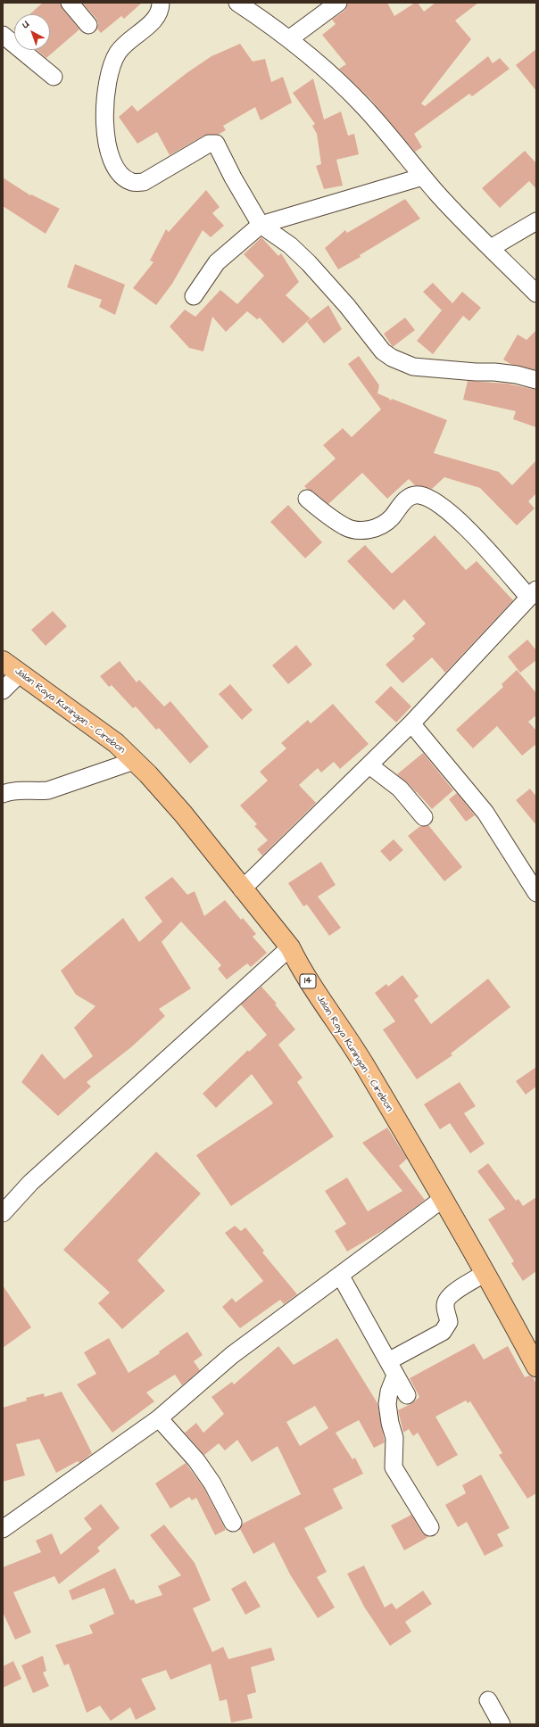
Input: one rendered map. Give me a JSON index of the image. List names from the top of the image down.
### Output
{
  "streets": {
    "highway": ["Jalan Raya Kuningan - Cirebon", "14"]
  },
  "north": "top left"
}
